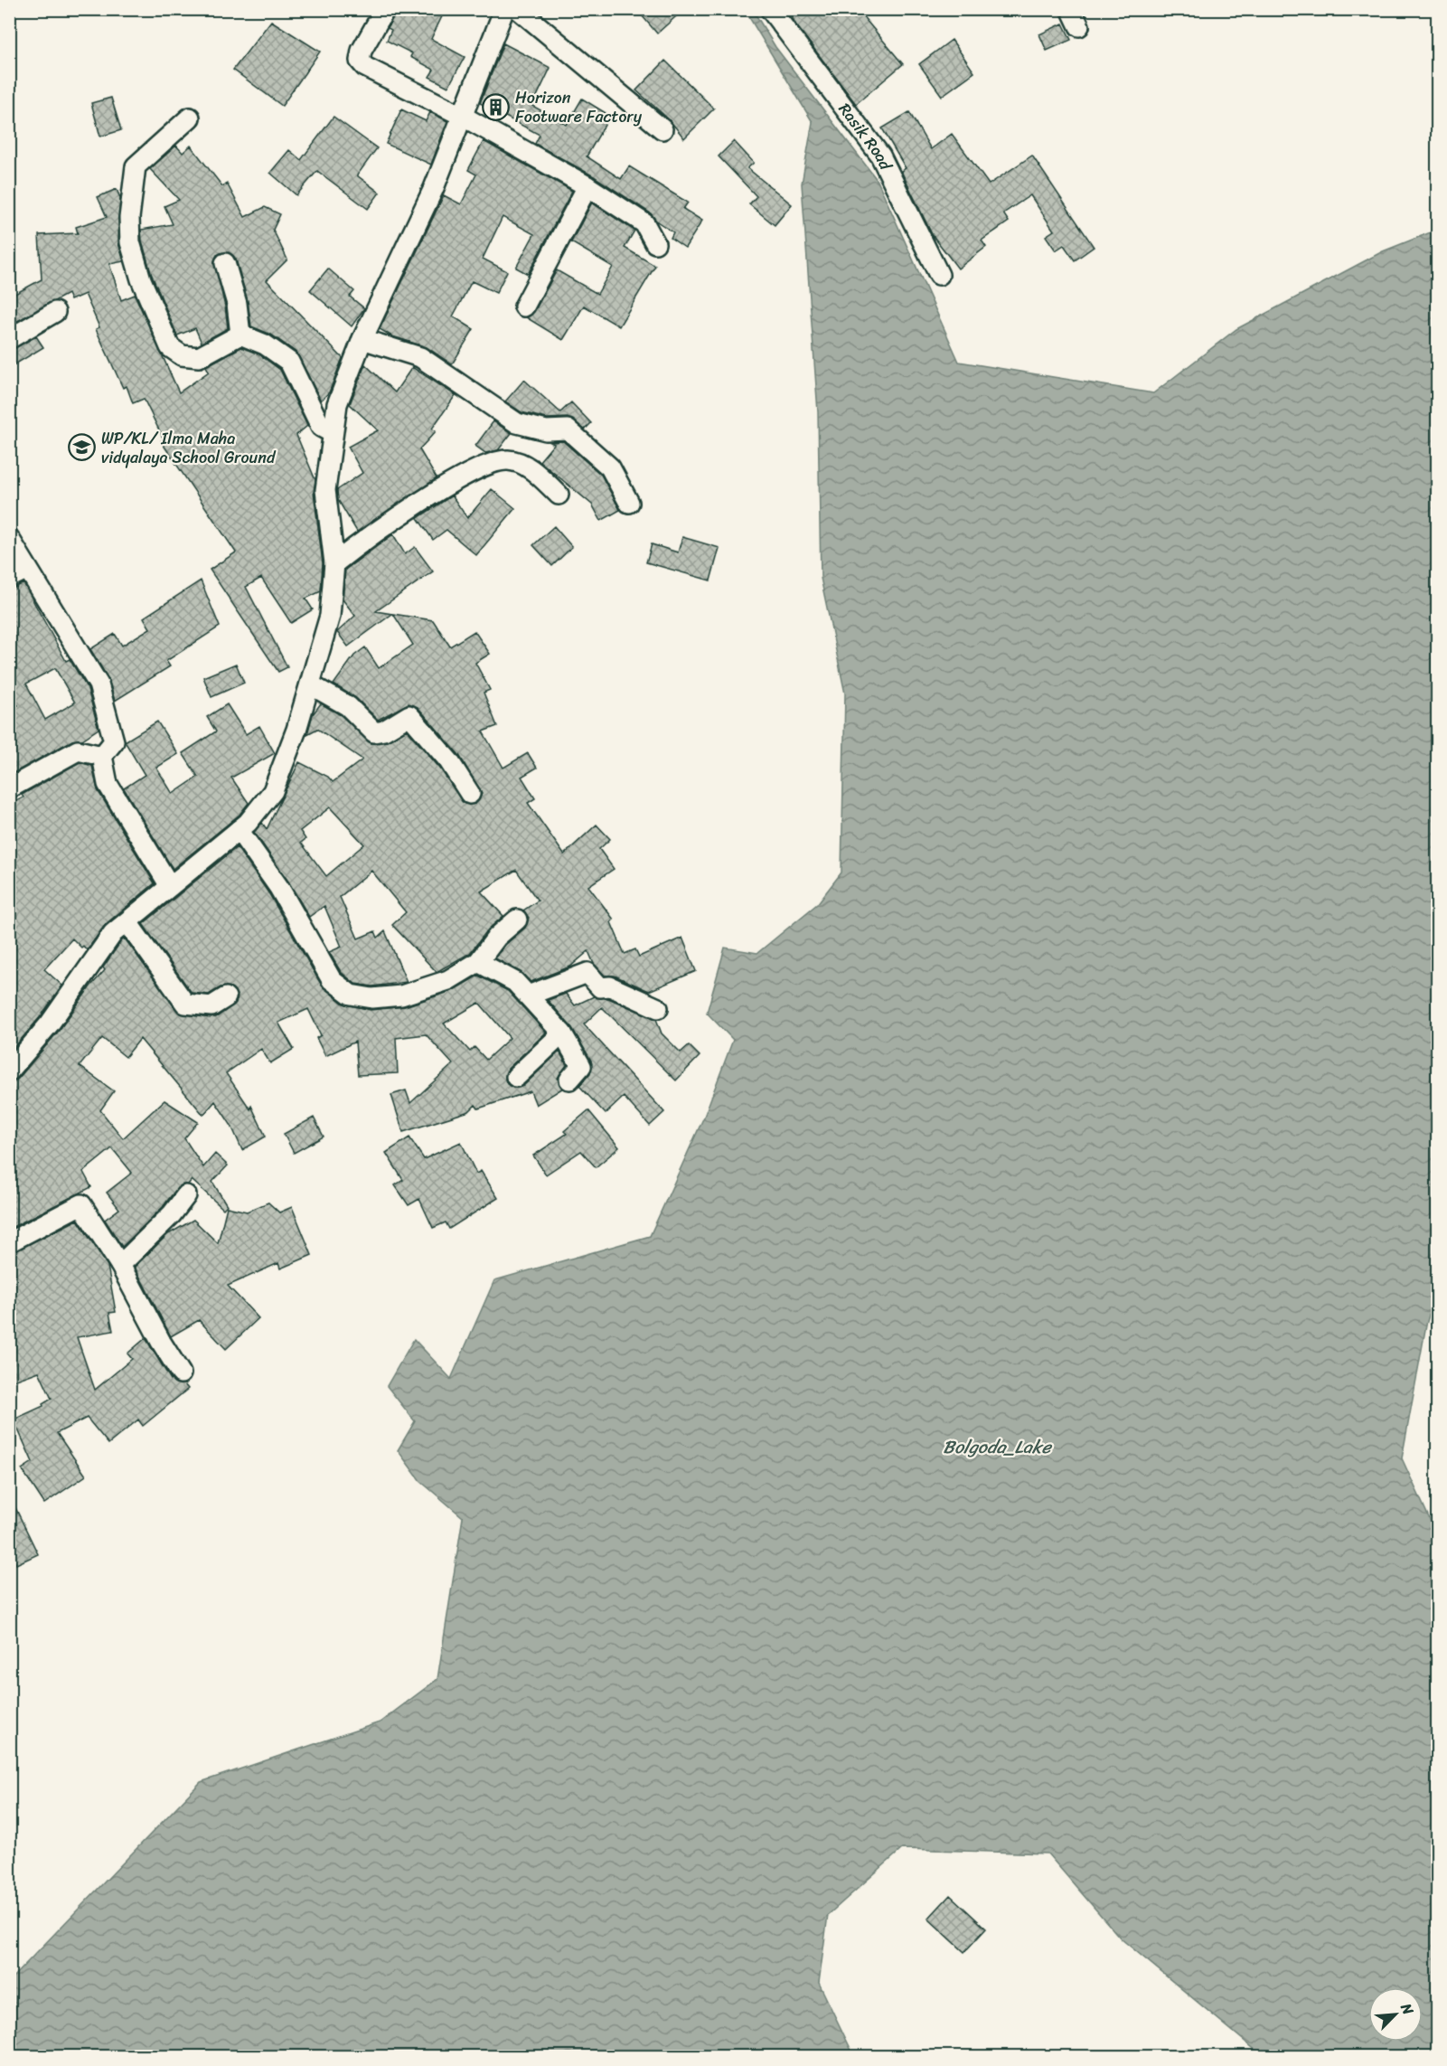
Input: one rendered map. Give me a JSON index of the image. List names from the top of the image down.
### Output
{
  "streets": {
    "street": ["Rasik Road"]
  },
  "water": ["Bolgoda_Lake"],
  "places": {
    "building": ["Horizon Footware Factory"],
    "school or university": ["WP/KL/ Ilma Maha vidyalaya School Ground"]
  },
  "north": "top right"
}
